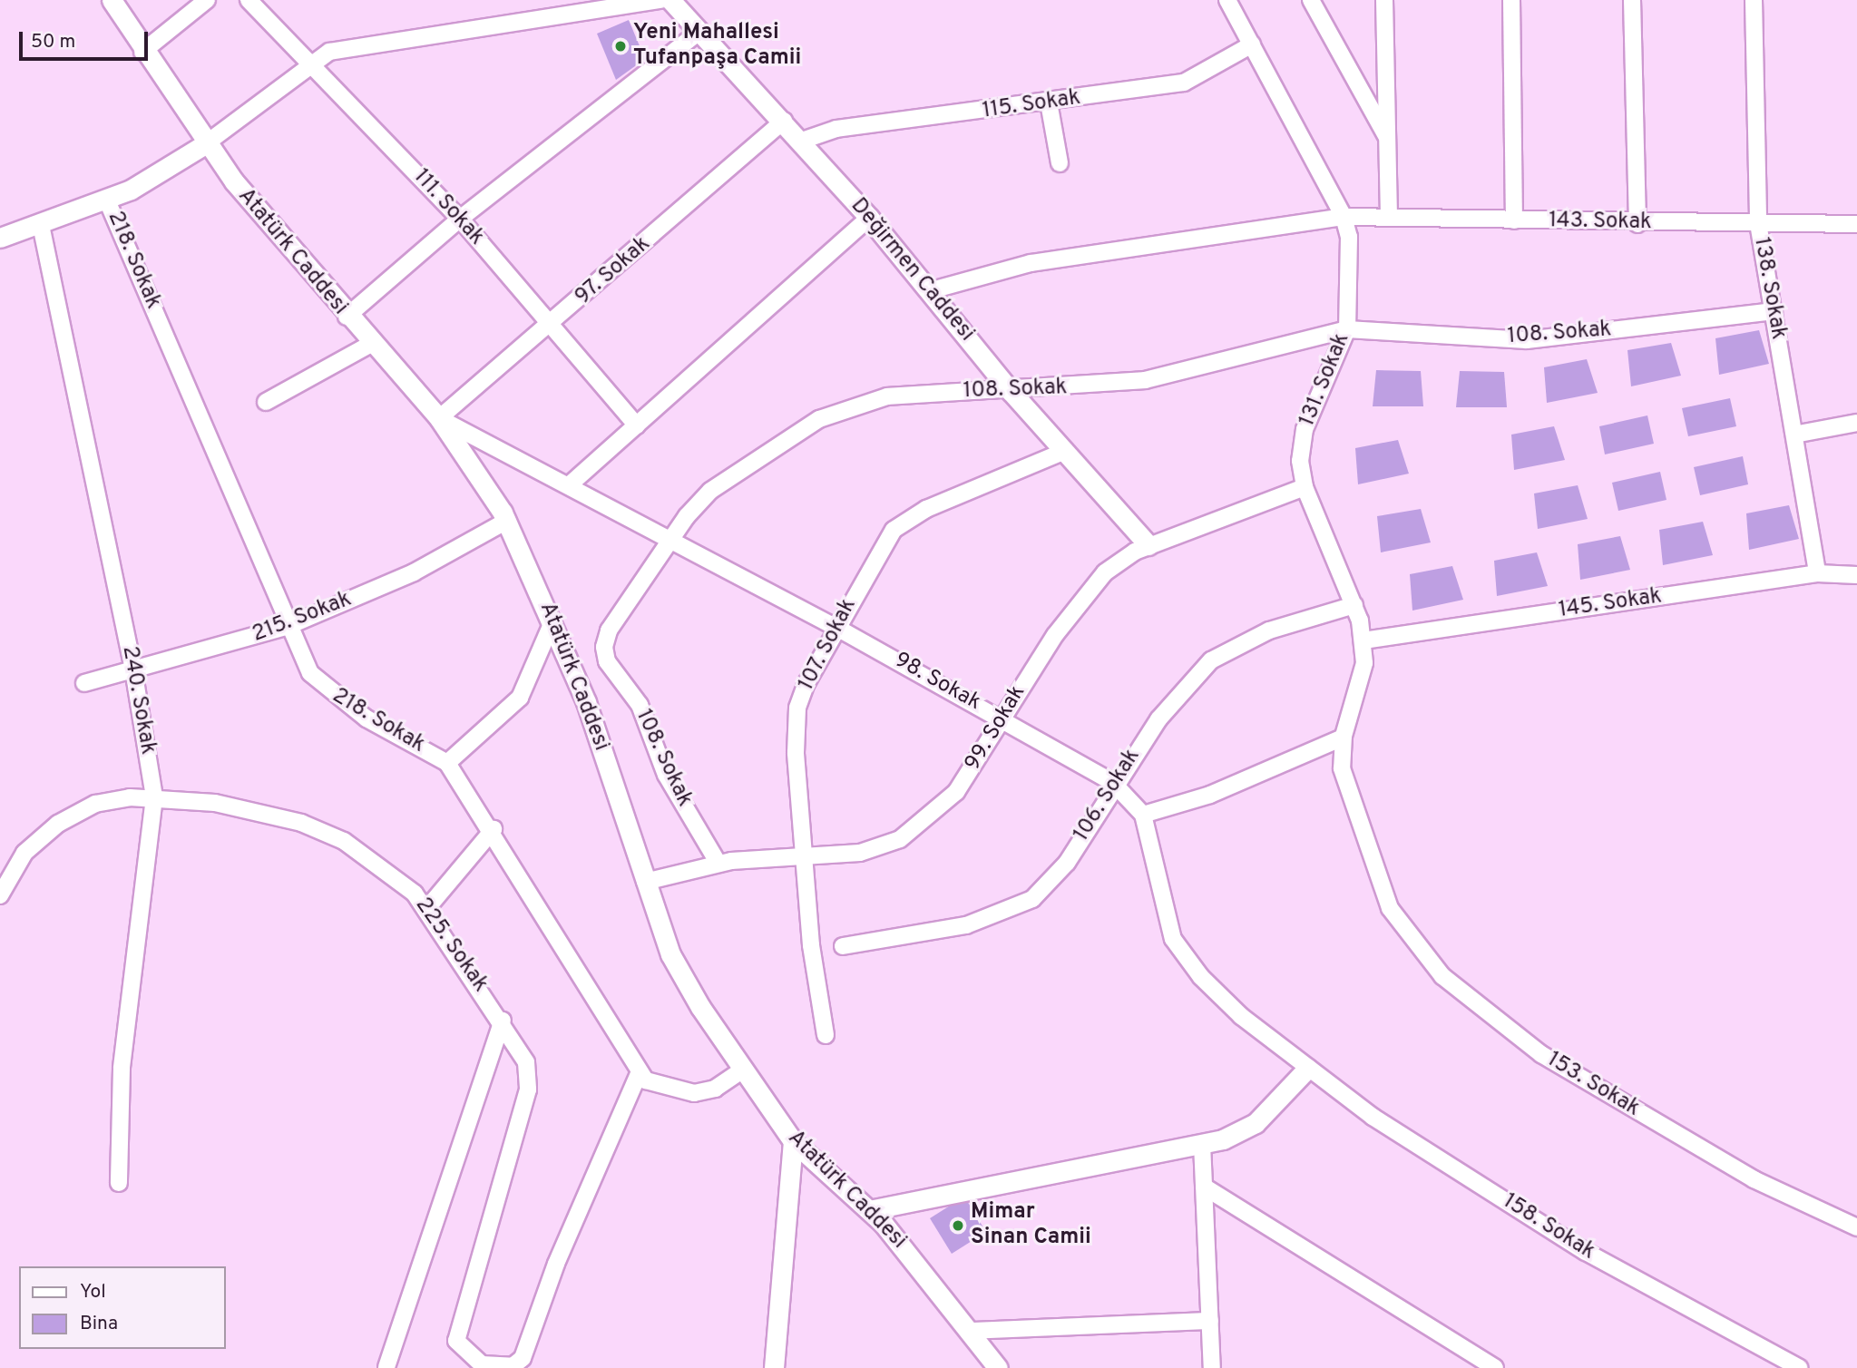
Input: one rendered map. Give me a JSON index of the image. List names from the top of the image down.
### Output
{
  "streets": {
    "street": [
      "115. Sokak",
      "111. Sokak",
      "143. Sokak",
      "Atatürk Caddesi",
      "218. Sokak",
      "Değirmen Caddesi",
      "97. Sokak",
      "138. Sokak",
      "108. Sokak",
      "131. Sokak",
      "145. Sokak",
      "215. Sokak",
      "107. Sokak",
      "98. Sokak",
      "240. Sokak",
      "99. Sokak",
      "106. Sokak",
      "225. Sokak",
      "153. Sokak",
      "158. Sokak"
    ]
  },
  "crossings": [
    ["115. Sokak", "Değirmen Caddesi"],
    ["115. Sokak", "131. Sokak"],
    ["111. Sokak", "97. Sokak"],
    ["143. Sokak", "Değirmen Caddesi"],
    ["143. Sokak", "138. Sokak"],
    ["143. Sokak", "131. Sokak"],
    ["Atatürk Caddesi", "218. Sokak"],
    ["Atatürk Caddesi", "97. Sokak"],
    ["Atatürk Caddesi", "215. Sokak"],
    ["Atatürk Caddesi", "98. Sokak"],
    ["Atatürk Caddesi", "99. Sokak"],
    ["218. Sokak", "215. Sokak"],
    ["218. Sokak", "225. Sokak"],
    ["Değirmen Caddesi", "97. Sokak"],
    ["Değirmen Caddesi", "108. Sokak"],
    ["Değirmen Caddesi", "107. Sokak"],
    ["Değirmen Caddesi", "99. Sokak"],
    ["97. Sokak", "98. Sokak"],
    ["138. Sokak", "108. Sokak"],
    ["138. Sokak", "145. Sokak"],
    ["108. Sokak", "131. Sokak"],
    ["108. Sokak", "98. Sokak"],
    ["108. Sokak", "99. Sokak"],
    ["131. Sokak", "145. Sokak"],
    ["131. Sokak", "99. Sokak"],
    ["131. Sokak", "106. Sokak"],
    ["131. Sokak", "153. Sokak"],
    ["215. Sokak", "240. Sokak"],
    ["107. Sokak", "98. Sokak"],
    ["107. Sokak", "99. Sokak"],
    ["98. Sokak", "99. Sokak"],
    ["98. Sokak", "106. Sokak"],
    ["98. Sokak", "158. Sokak"],
    ["240. Sokak", "225. Sokak"]
  ],
  "places": ["Yeni Mahallesi Tufanpaşa Camii", "Mimar Sinan Camii"],
  "legend": ["Yol", "Bina"],
  "scale_bar": "50 m"
}
